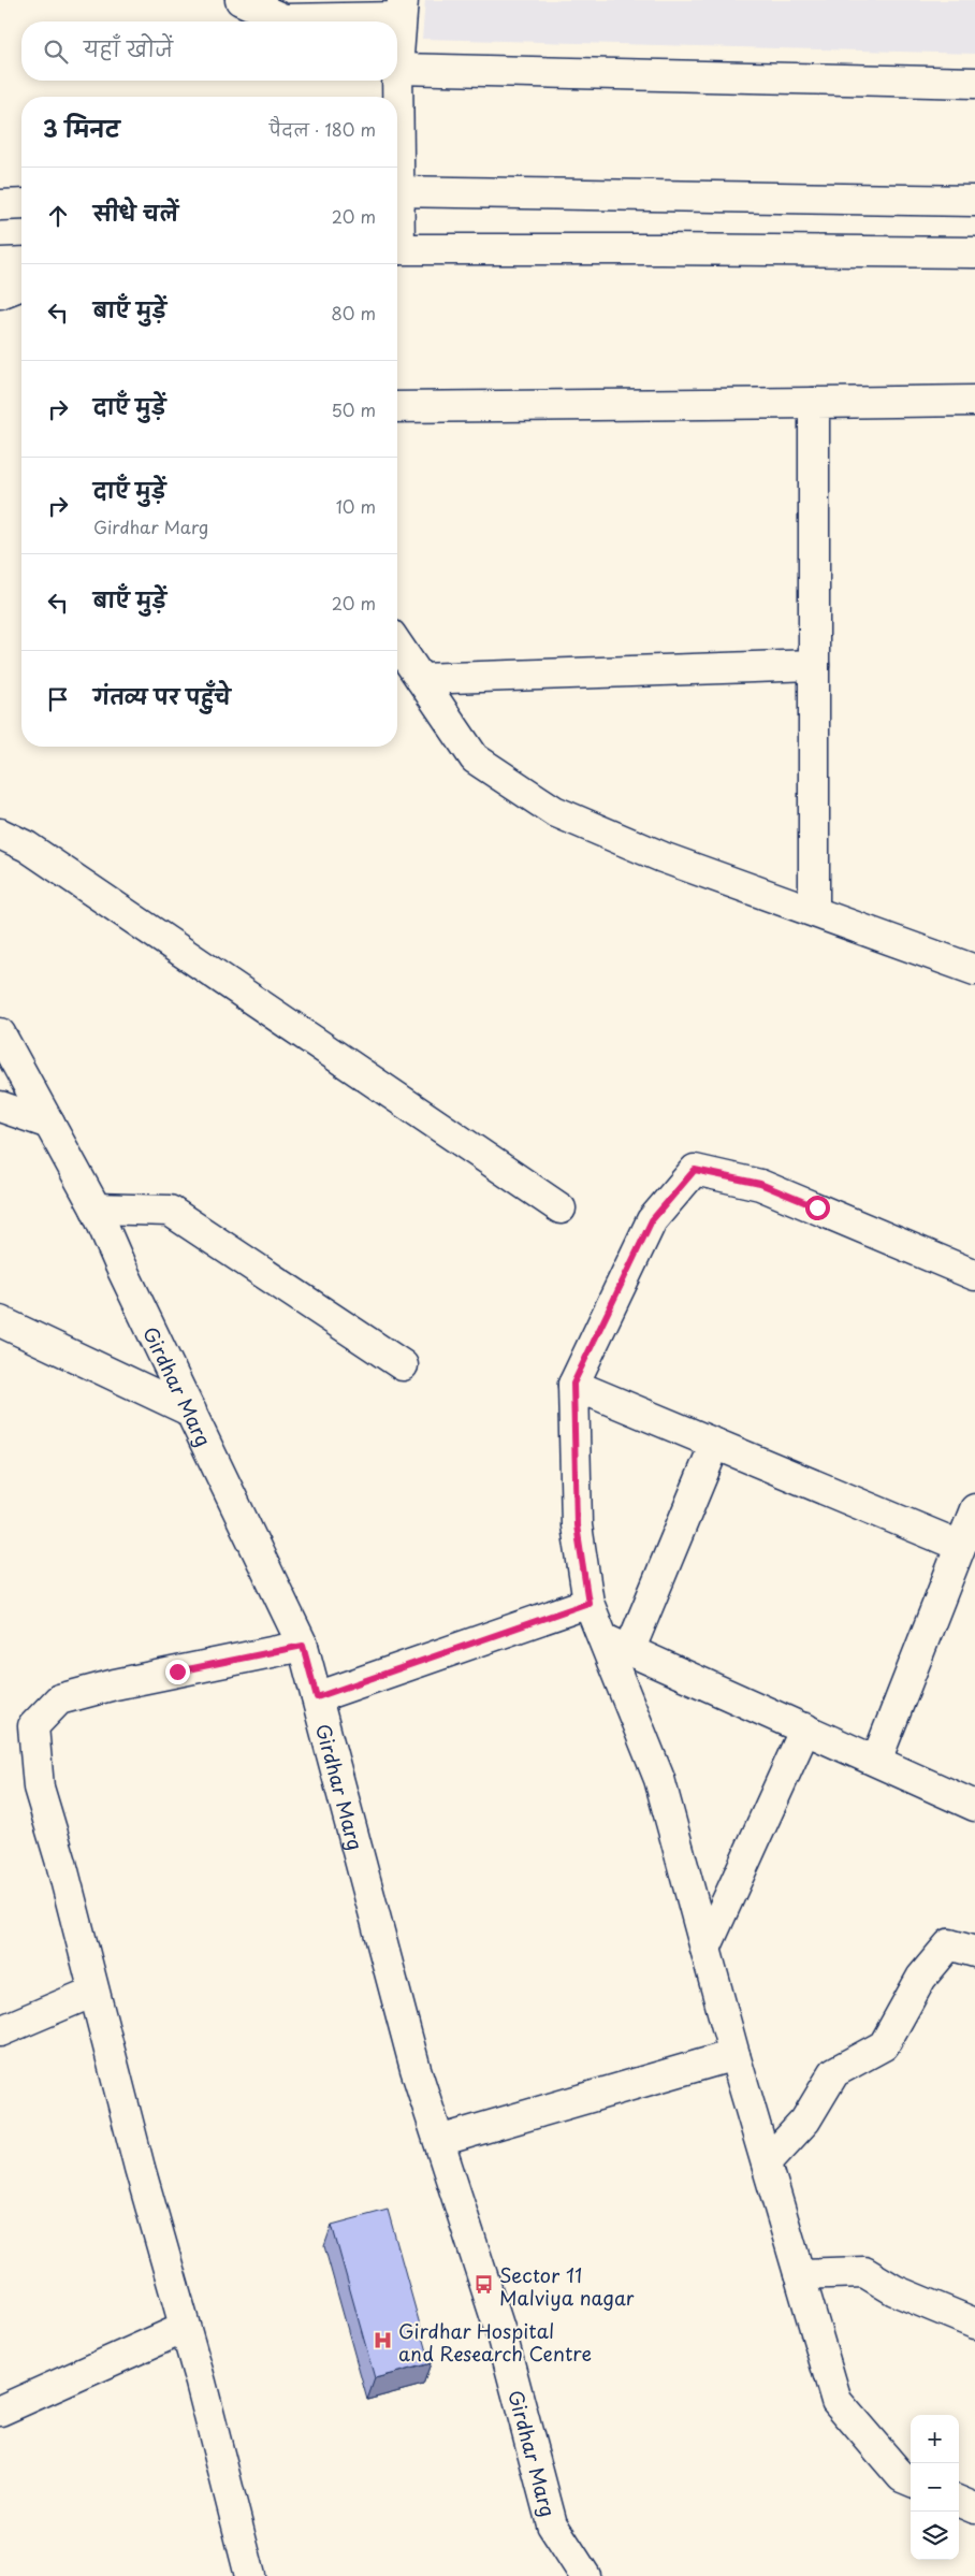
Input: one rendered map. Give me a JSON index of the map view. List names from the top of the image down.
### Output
{
  "streets": {
    "street": ["Girdhar Marg"]
  },
  "places": {
    "bus stop": ["Sector 11 Malviya nagar"],
    "hospital": ["Girdhar Hospital and Research Centre"]
  },
  "page": {
    "search": "यहाँ खोजें",
    "heading": ["3 मिनट", "पैदल · 180 m"],
    "list": [
      ["सीधे चलें", "20 m"],
      ["बाएँ मुड़ें", "80 m"],
      ["दाएँ मुड़ें", "50 m"],
      ["दाएँ मुड़ें", "Girdhar Marg", "10 m"],
      ["बाएँ मुड़ें", "20 m"],
      "गंतव्य पर पहुँचे"
    ],
    "map_buttons": ["+", "−"]
  }
}
